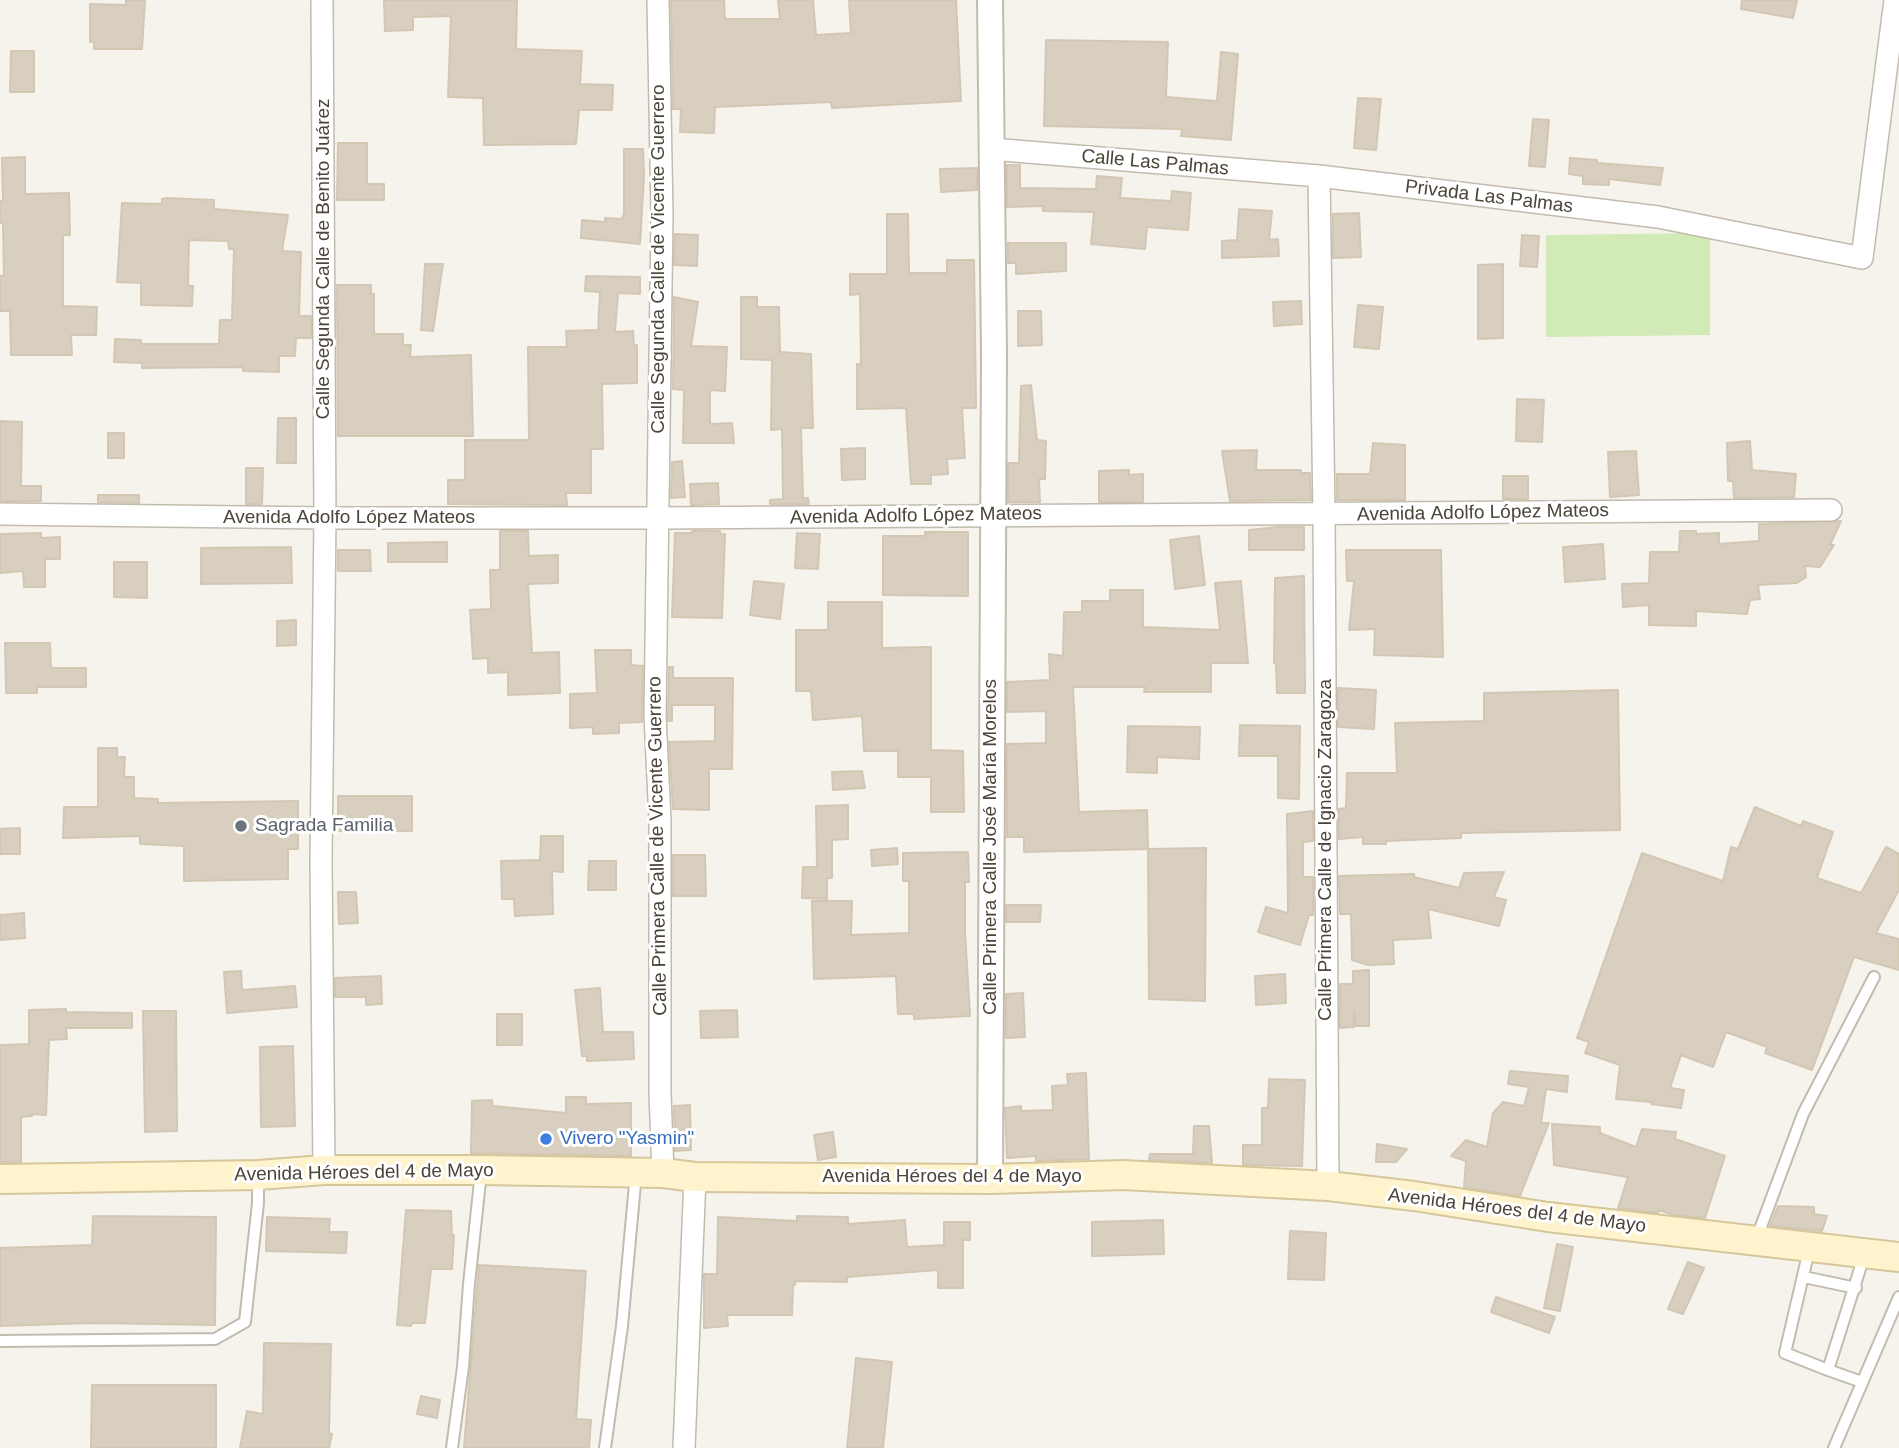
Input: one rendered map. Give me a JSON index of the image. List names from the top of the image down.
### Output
{
  "streets": {
    "main road": ["Avenida Héroes del 4 de Mayo"],
    "street": [
      "Calle Las Palmas",
      "Privada Las Palmas",
      "Calle Segunda Calle de Benito Juárez",
      "Calle Segunda Calle de Vicente Guerrero",
      "Avenida Adolfo López Mateos",
      "Calle Primera Calle de Vicente Guerrero",
      "Calle Primera Calle José María Morelos",
      "Calle Primera Calle de Ignacio Zaragoza"
    ]
  },
  "crossings": [
    ["Calle Las Palmas", "Privada Las Palmas"],
    ["Calle Las Palmas", "Calle Primera Calle José María Morelos"],
    ["Calle Las Palmas", "Calle Primera Calle de Ignacio Zaragoza"],
    ["Privada Las Palmas", "Calle Primera Calle de Ignacio Zaragoza"],
    ["Calle Segunda Calle de Benito Juárez", "Avenida Adolfo López Mateos"],
    ["Calle Segunda Calle de Benito Juárez", "Avenida Héroes del 4 de Mayo"],
    ["Calle Segunda Calle de Vicente Guerrero", "Avenida Adolfo López Mateos"],
    ["Calle Segunda Calle de Vicente Guerrero", "Calle Primera Calle de Vicente Guerrero"],
    ["Avenida Adolfo López Mateos", "Calle Primera Calle de Vicente Guerrero"],
    ["Avenida Adolfo López Mateos", "Calle Primera Calle José María Morelos"],
    ["Avenida Adolfo López Mateos", "Calle Primera Calle de Ignacio Zaragoza"],
    ["Calle Primera Calle de Vicente Guerrero", "Avenida Héroes del 4 de Mayo"],
    ["Calle Primera Calle José María Morelos", "Avenida Héroes del 4 de Mayo"],
    ["Calle Primera Calle de Ignacio Zaragoza", "Avenida Héroes del 4 de Mayo"]
  ],
  "places": ["Sagrada Familia", "Vivero \"Yasmin\""]
}
